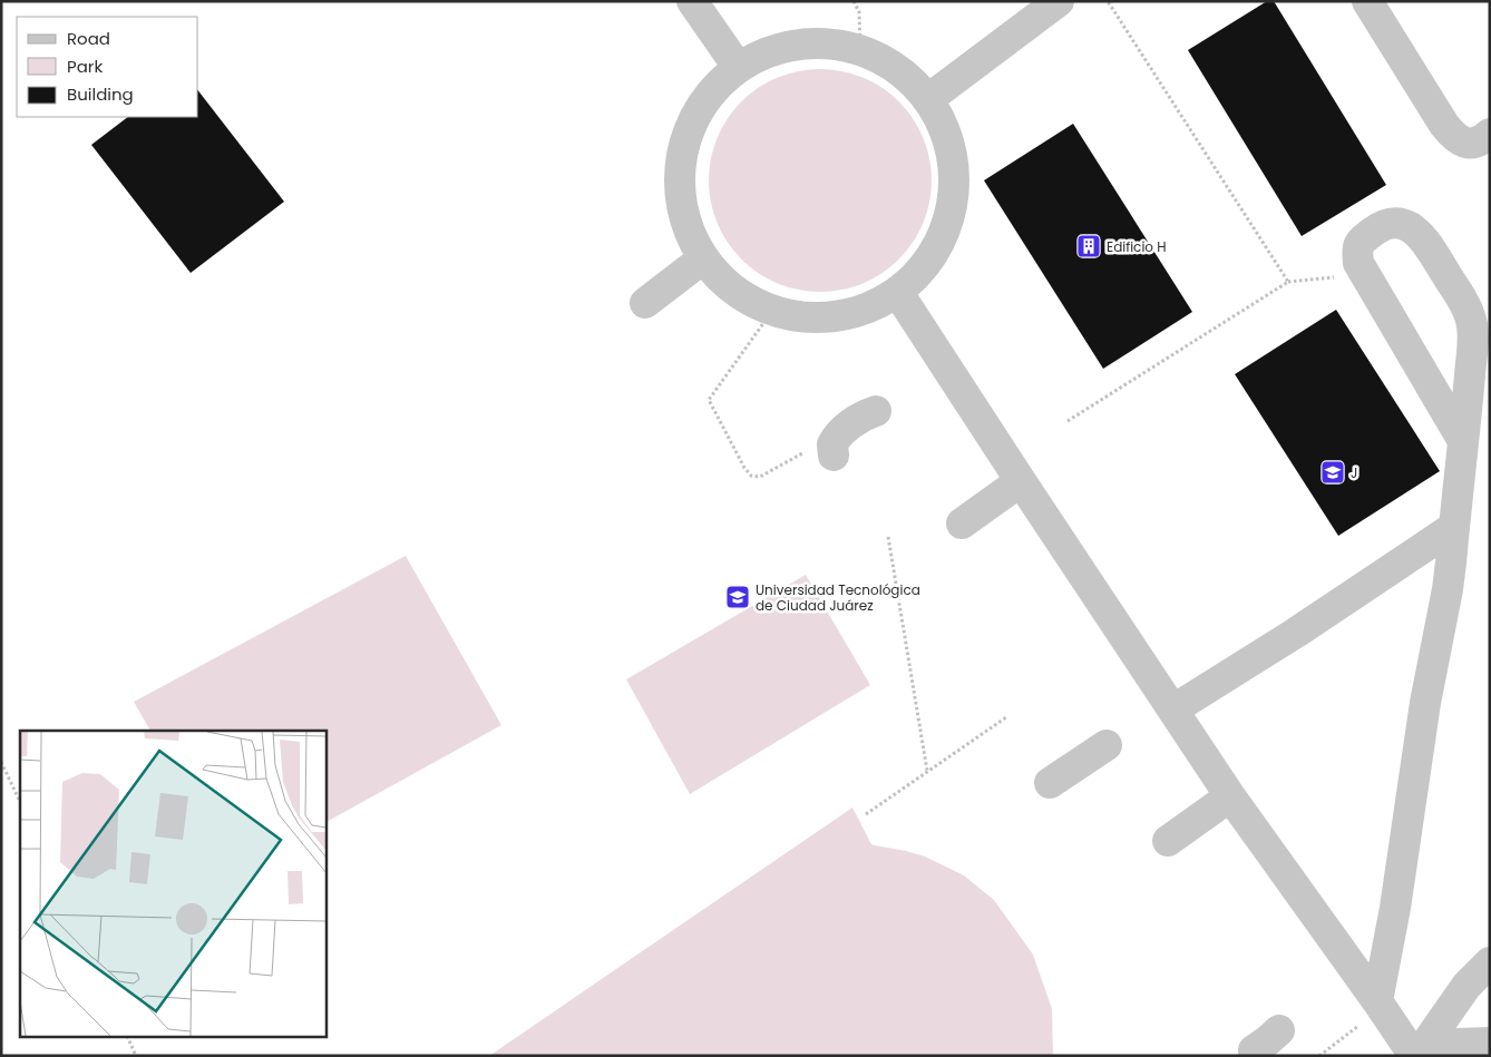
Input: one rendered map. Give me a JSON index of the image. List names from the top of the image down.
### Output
{
  "places": {
    "building": ["Edificio H"],
    "school or university": ["J", "Universidad Tecnológica de Ciudad Juárez"]
  },
  "legend": ["Road", "Park", "Building"]
}
